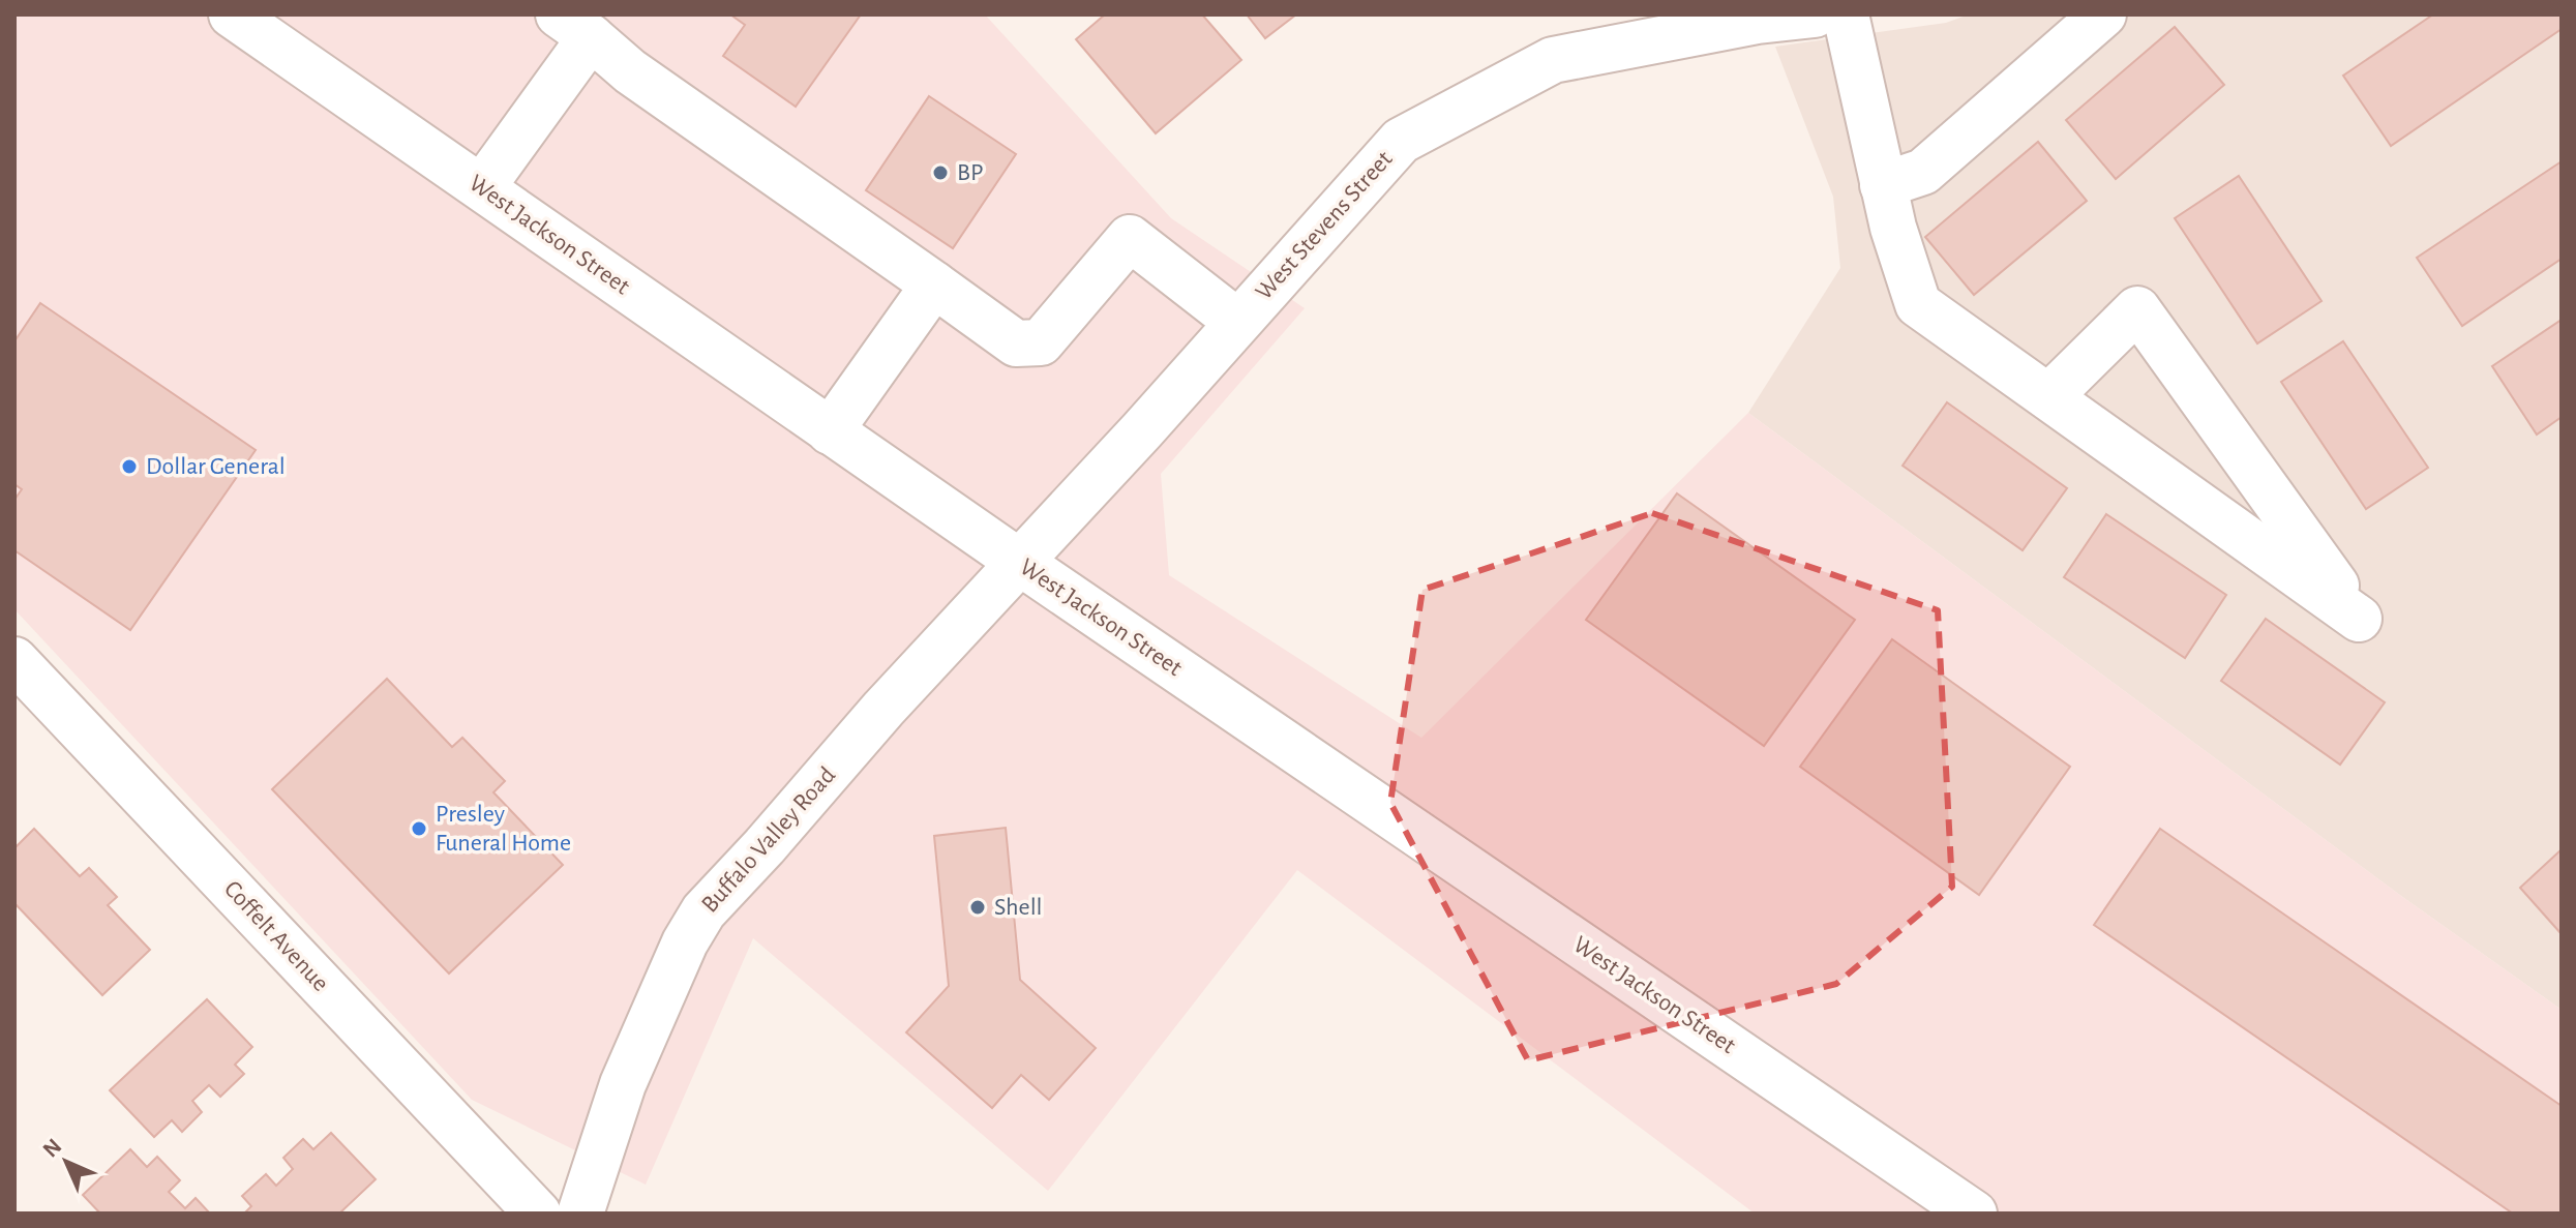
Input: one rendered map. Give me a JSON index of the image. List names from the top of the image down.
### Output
{
  "streets": {
    "street": [
      "West Stevens Street",
      "West Jackson Street",
      "Buffalo Valley Road",
      "Coffelt Avenue"
    ]
  },
  "crossings": [
    ["West Stevens Street", "West Jackson Street"],
    ["West Stevens Street", "Buffalo Valley Road"],
    ["West Jackson Street", "Buffalo Valley Road"]
  ],
  "places": [
    "BP",
    "Dollar General",
    "Presley Funeral Home",
    "Shell"
  ],
  "north": "top left"
}
